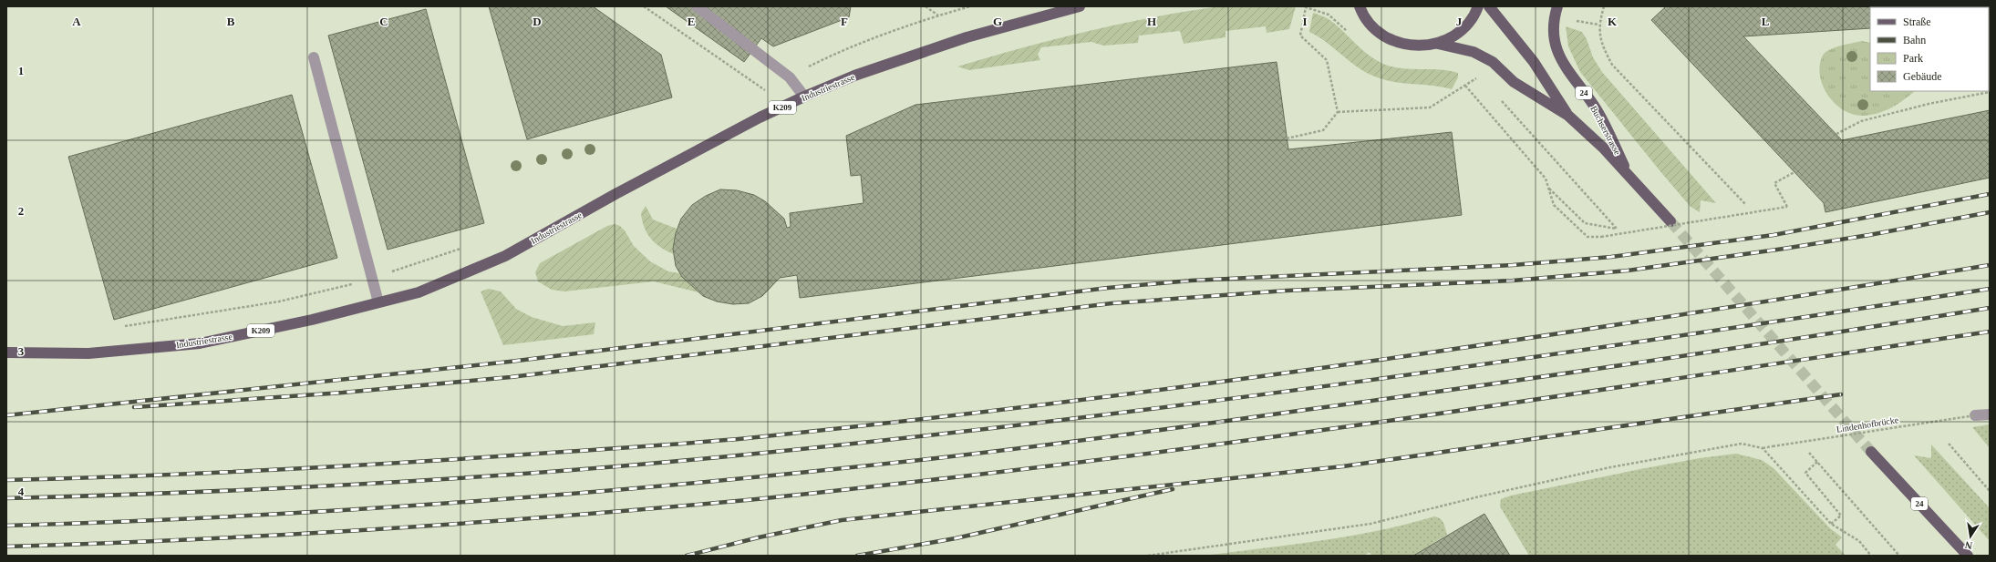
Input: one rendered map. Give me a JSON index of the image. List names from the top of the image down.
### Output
{
  "streets": {
    "main road": [
      "Industriestrasse",
      "24",
      "K209",
      "Buchserstrasse"
    ],
    "path": ["Lindenhofbrücke"]
  },
  "legend": [
    "Straße",
    "Bahn",
    "Park",
    "Gebäude"
  ],
  "north": "bottom",
  "grid": {
    "columns": [
      "A",
      "B",
      "C",
      "D",
      "E",
      "F",
      "G",
      "H",
      "I",
      "J",
      "K",
      "L"
    ],
    "rows": [
      "1",
      "2",
      "3",
      "4"
    ]
  }
}
